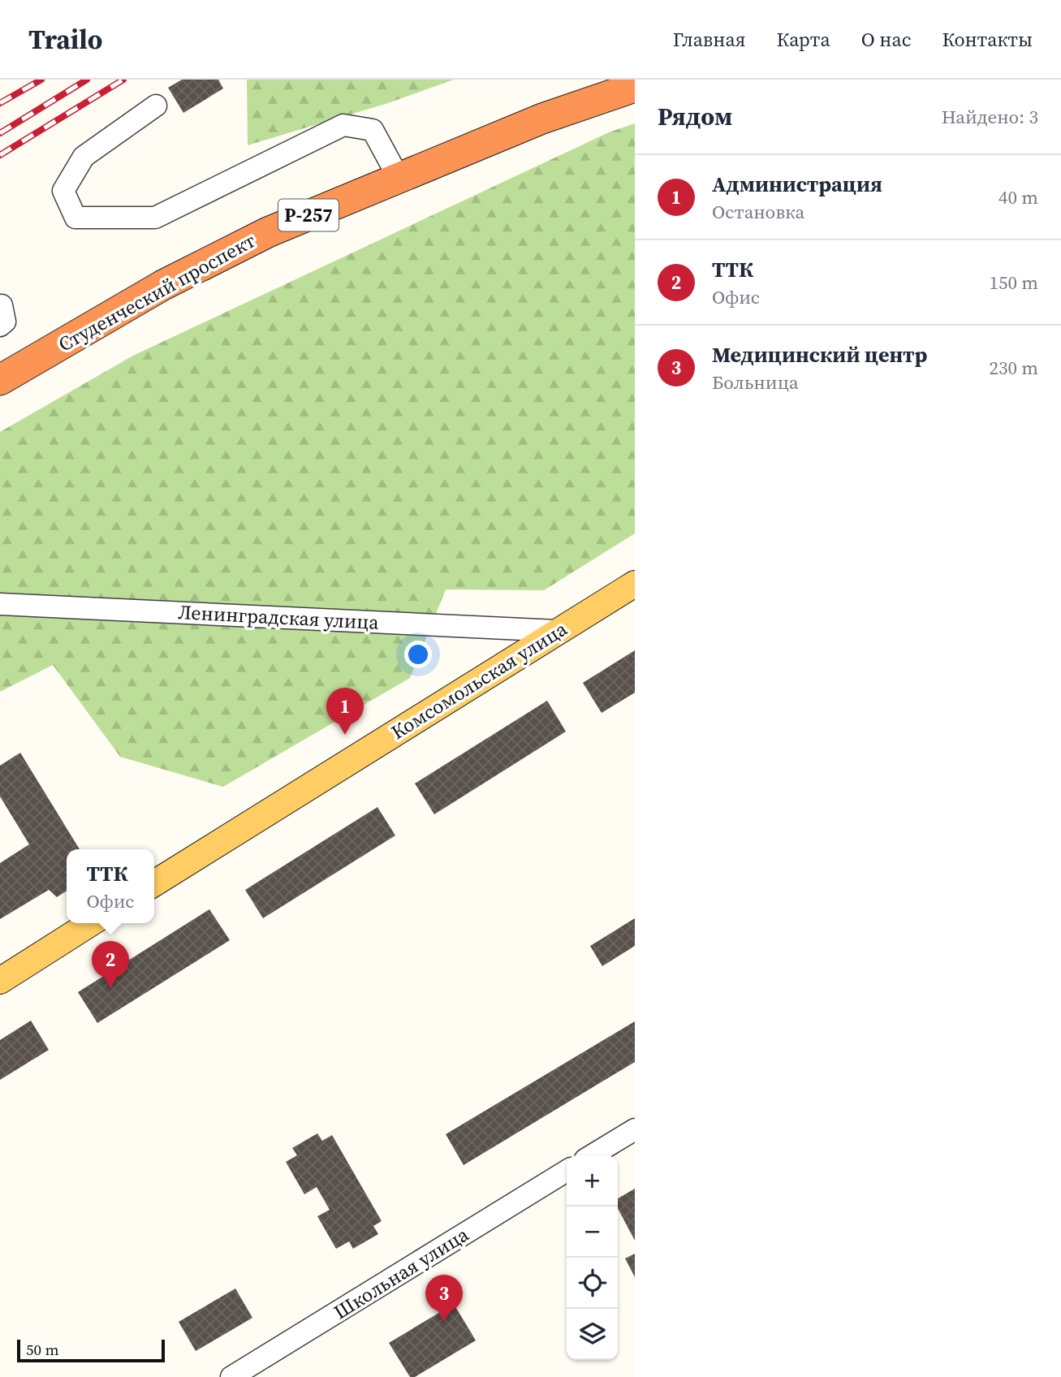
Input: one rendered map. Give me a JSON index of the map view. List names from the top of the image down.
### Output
{
  "streets": {
    "highway": ["Р-257", "Студенческий проспект"],
    "main road": ["Комсомольская улица"],
    "street": ["Ленинградская улица", "Школьная улица"]
  },
  "crossings": [
    ["Ленинградская улица", "Комсомольская улица"]
  ],
  "scale_bar": "50 m",
  "page": {
    "header": "Trailo",
    "nav": [
      "Главная",
      "Карта",
      "О нас",
      "Контакты"
    ],
    "heading": ["Рядом", "Найдено: 3"],
    "list": [
      {
        "mark": "1",
        "name": "Администрация",
        "note": "Остановка",
        "value": "40 m"
      },
      {
        "mark": "2",
        "name": "ТТК",
        "note": "Офис",
        "value": "150 m"
      },
      {
        "mark": "3",
        "name": "Медицинский центр",
        "note": "Больница",
        "value": "230 m"
      }
    ],
    "pins": ["1", "2", "3"],
    "popup": ["ТТК", "Офис"],
    "map_buttons": ["+", "−"],
    "scale": "50 m"
  }
}
